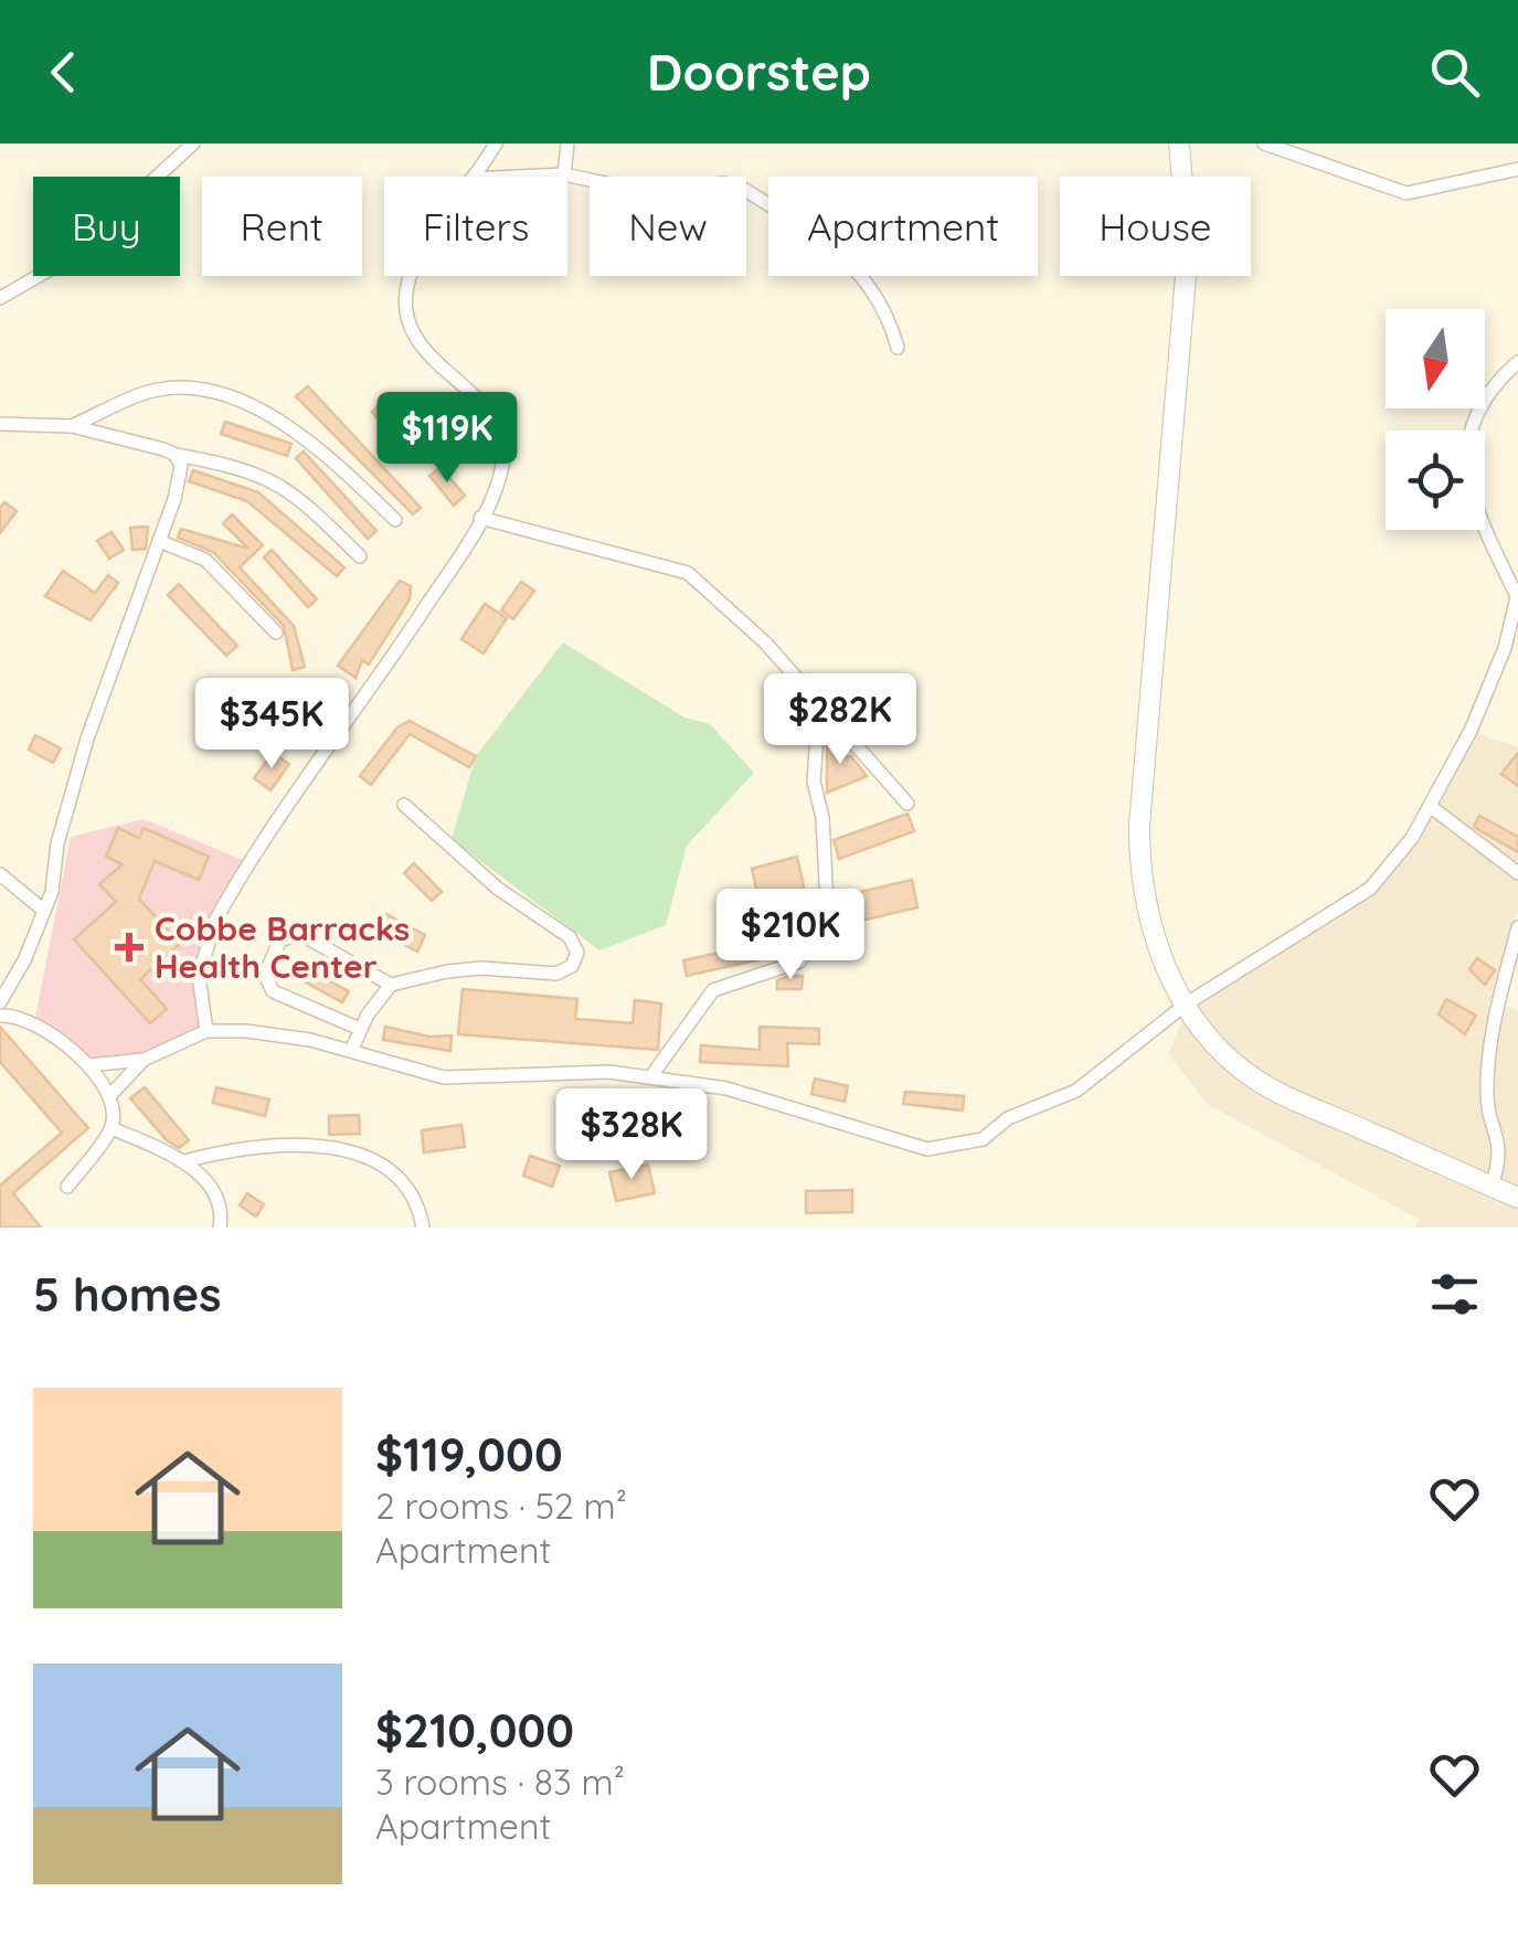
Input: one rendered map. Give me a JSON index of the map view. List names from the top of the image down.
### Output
{
  "places": {
    "health": ["Cobbe Barracks Health Center"]
  },
  "north": "bottom",
  "page": {
    "header": "Doorstep",
    "chip": [
      "Buy",
      "Rent",
      "Filters",
      "New",
      "Apartment",
      "House"
    ],
    "price": [
      "$119K",
      "$282K",
      "$345K",
      "$210K",
      "$328K"
    ],
    "heading": "5 homes",
    "list": [
      {
        "name": "$119,000",
        "note": "2 rooms · 52 m² · Apartment"
      },
      {
        "name": "$210,000",
        "note": "3 rooms · 83 m² · Apartment"
      }
    ]
  }
}
